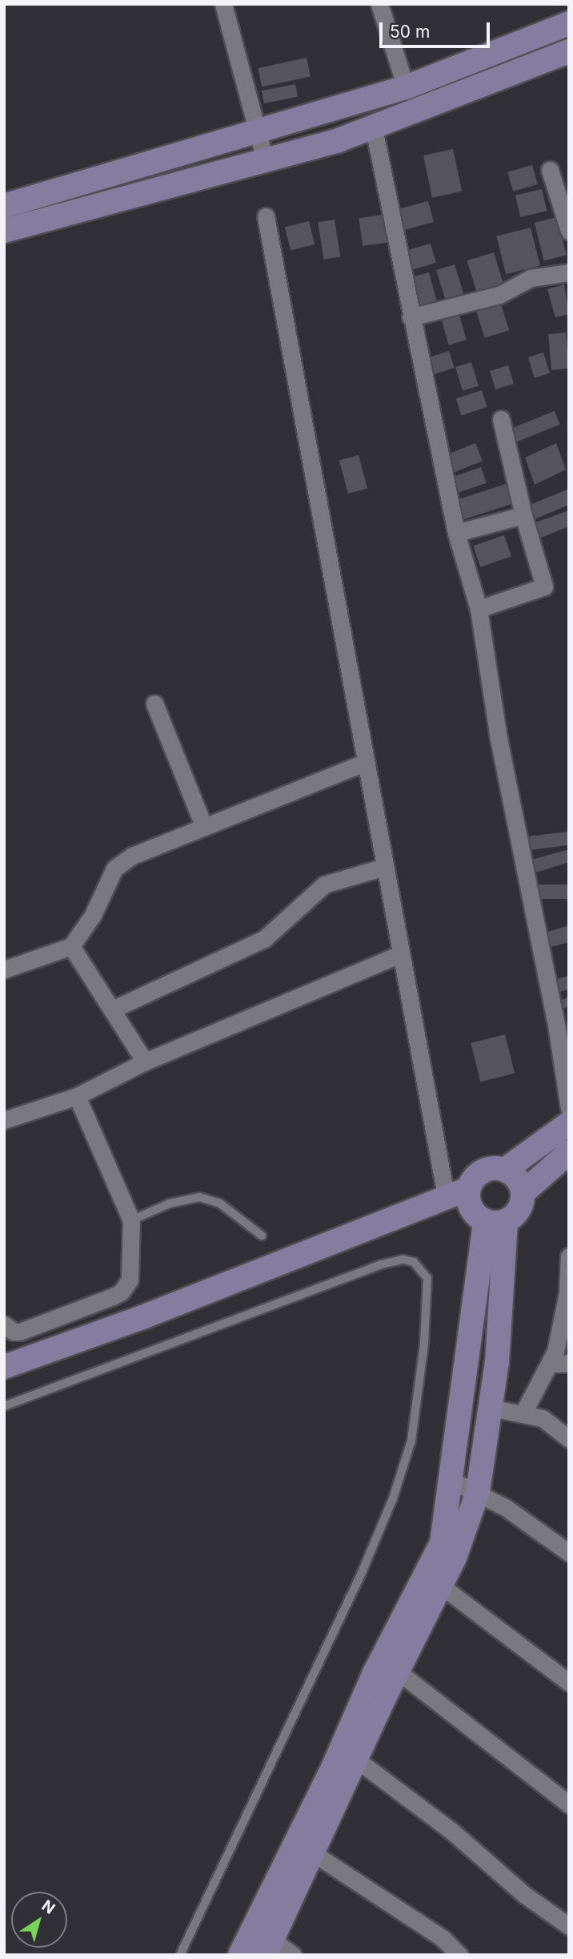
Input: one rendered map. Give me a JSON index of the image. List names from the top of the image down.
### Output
{
  "scale_bar": "50 m",
  "north": "top right"
}
